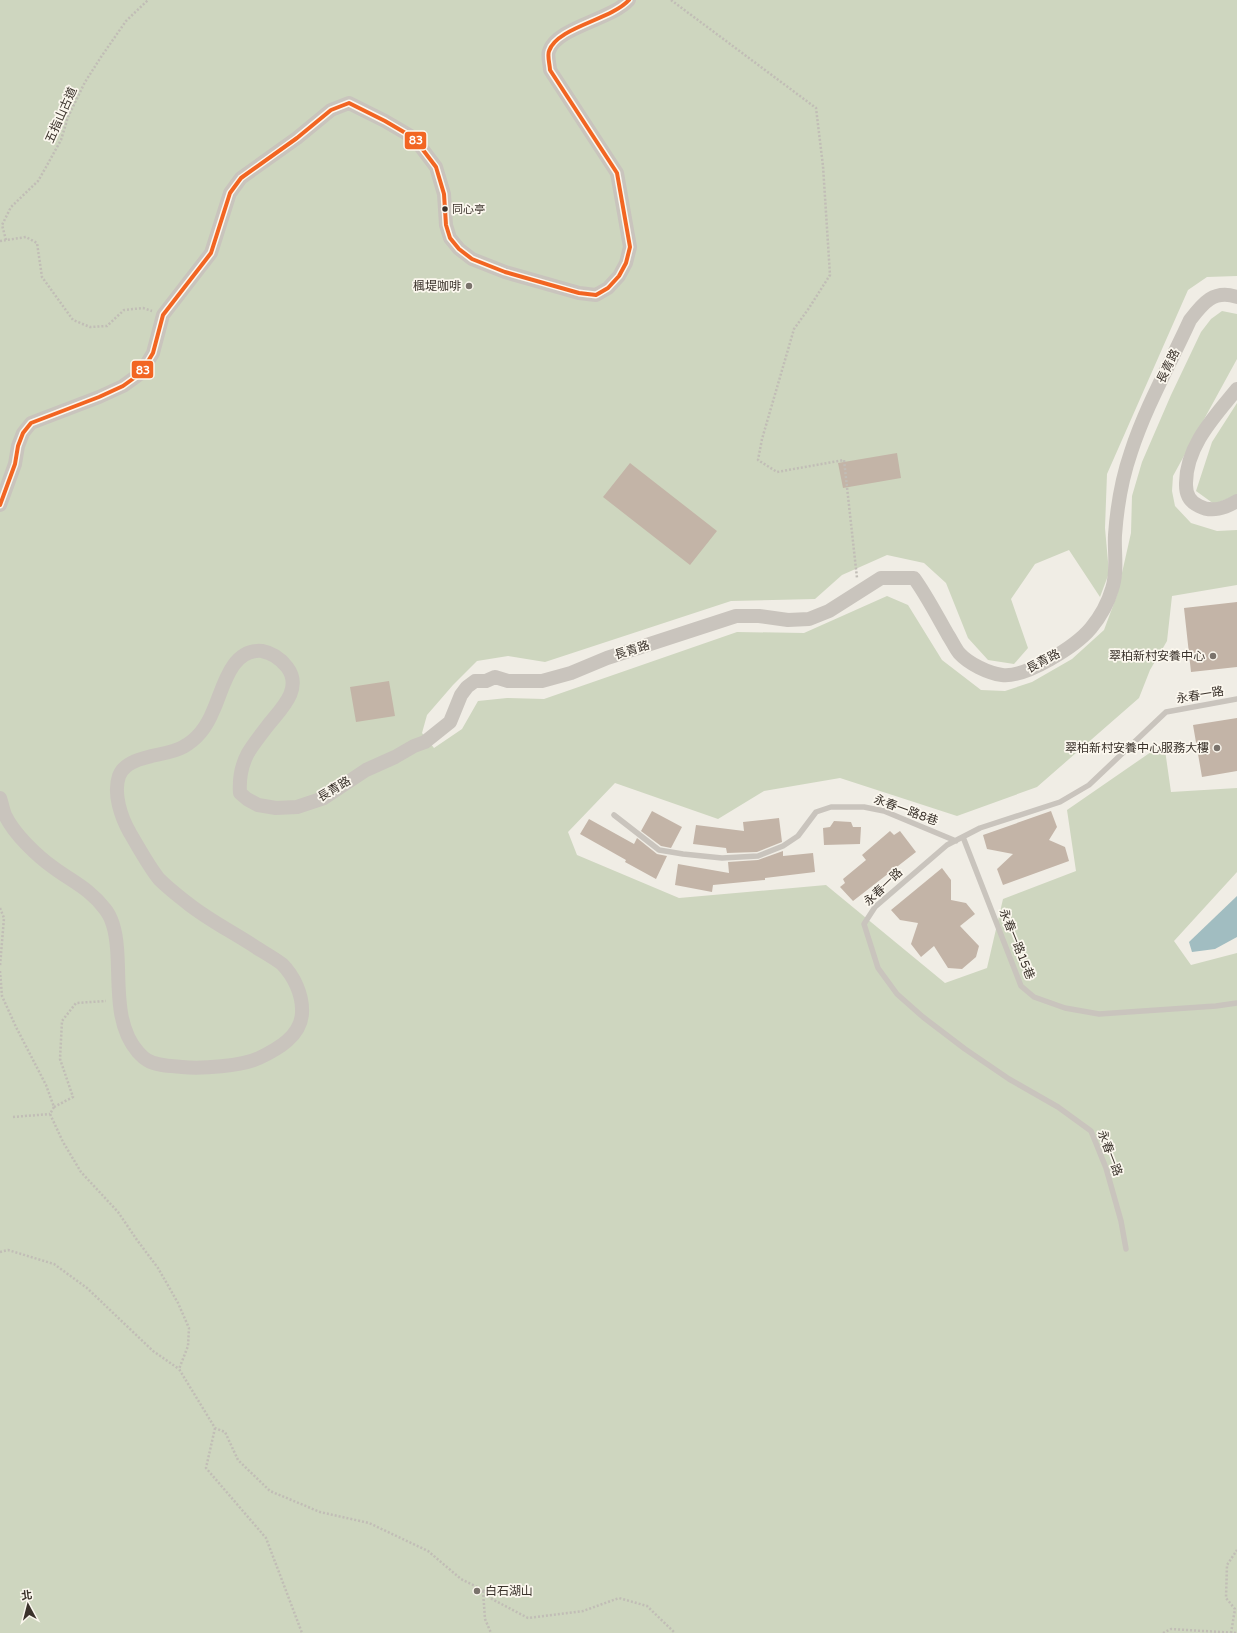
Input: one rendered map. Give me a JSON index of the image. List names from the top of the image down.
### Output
{
  "streets": {
    "street": ["長青路"],
    "lane": ["永春一路", "永春一路8巷", "永春一路15巷"],
    "path": ["五指山古道"]
  },
  "crossings": [
    ["永春一路", "永春一路8巷"],
    ["永春一路", "永春一路15巷"]
  ],
  "places": [
    "同心亭",
    "楓堤咖啡",
    "翠柏新村安養中心",
    "翠柏新村安養中心服務大樓",
    "白石湖山"
  ],
  "lines": ["transit line 83"],
  "north": "top"
}
